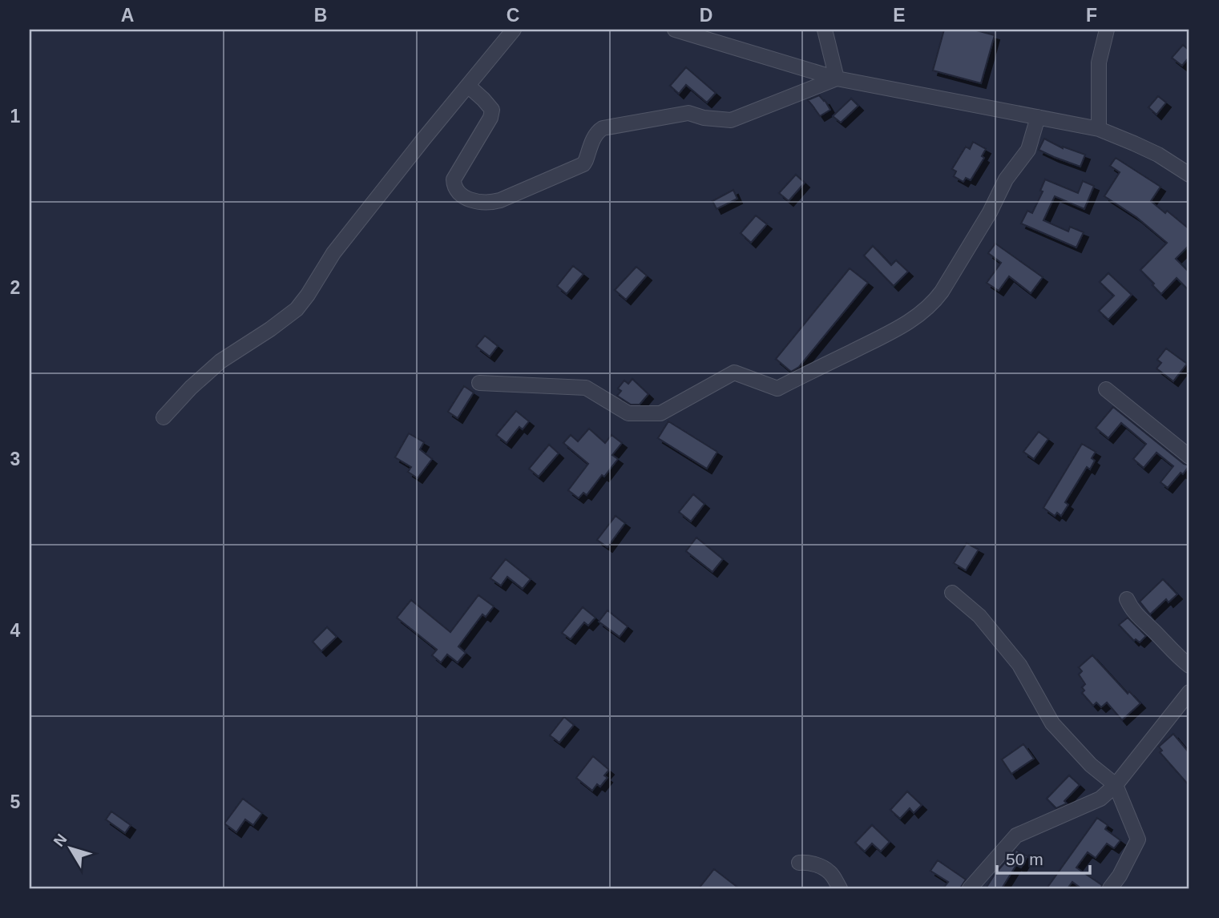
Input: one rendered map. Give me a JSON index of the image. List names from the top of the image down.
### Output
{
  "scale_bar": "50 m",
  "north": "top left",
  "grid": {
    "columns": [
      "A",
      "B",
      "C",
      "D",
      "E",
      "F"
    ],
    "rows": [
      "1",
      "2",
      "3",
      "4",
      "5"
    ]
  }
}
